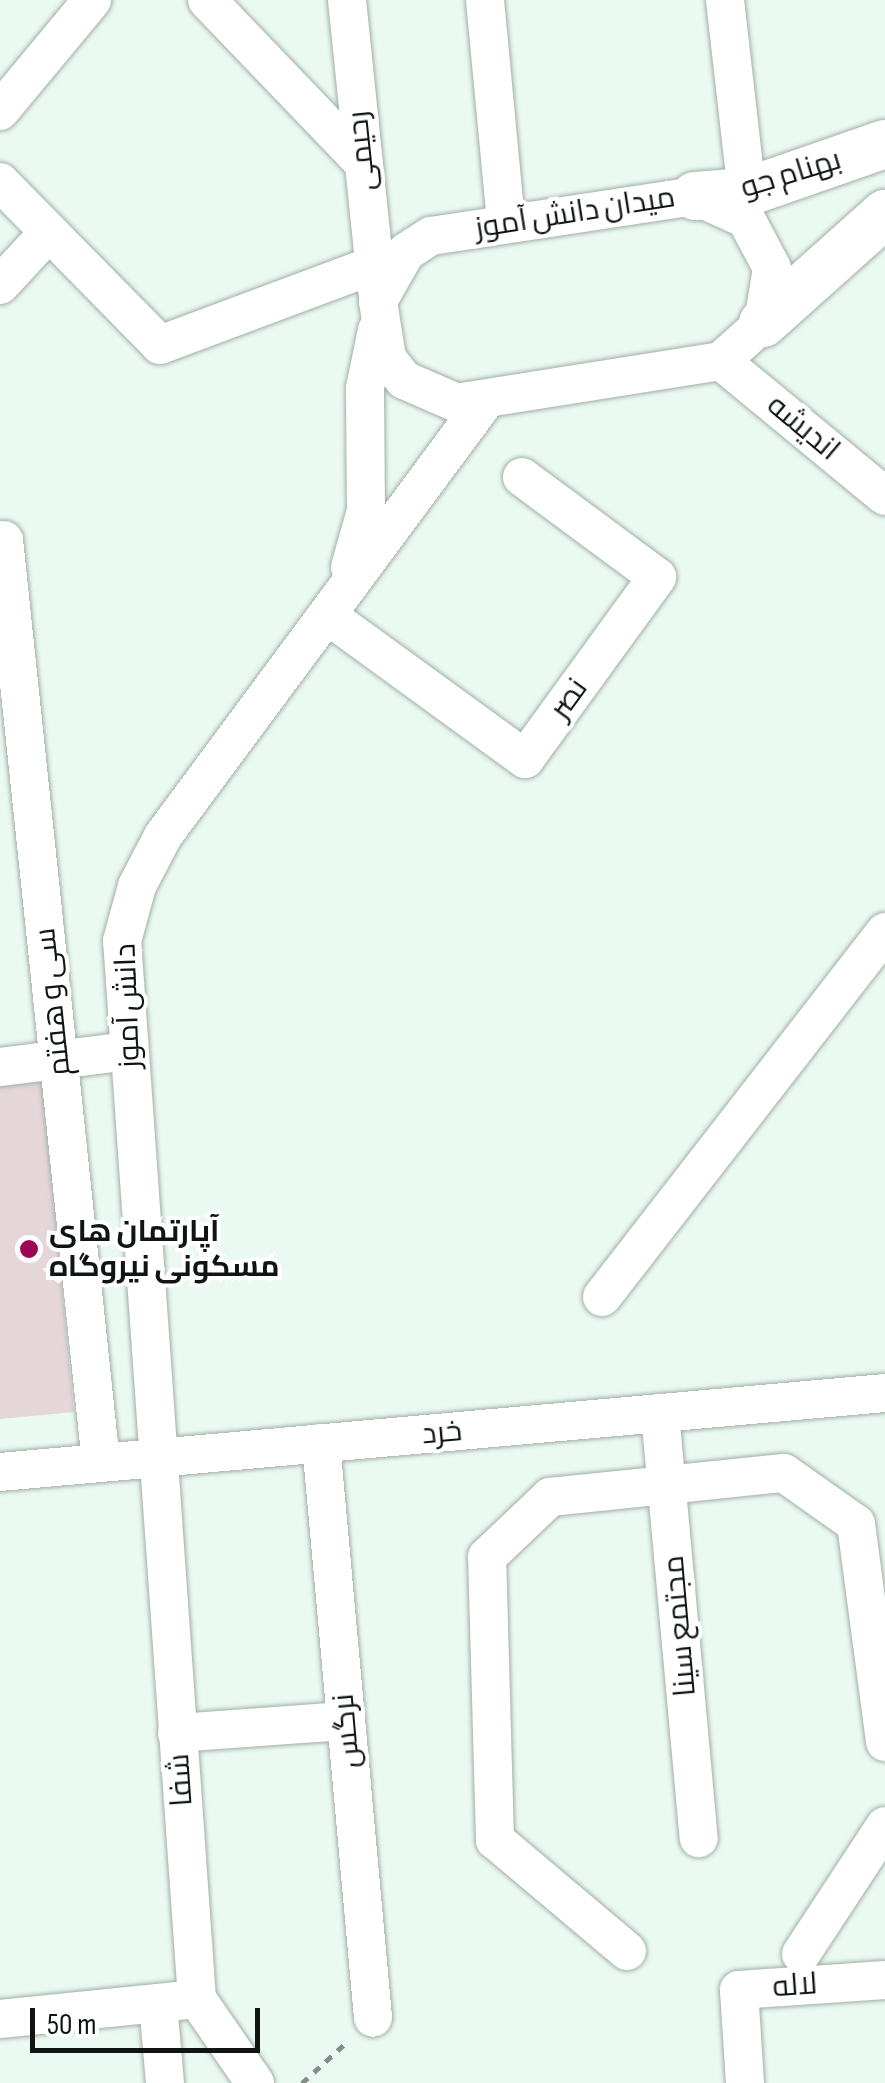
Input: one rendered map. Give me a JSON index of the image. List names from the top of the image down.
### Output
{
  "streets": {
    "main road": ["بهنام جو"],
    "street": [
      "رحیمی",
      "میدان دانش آموز",
      "اندیشه",
      "نصر",
      "سی و هفتم",
      "دانش آموز",
      "خرد",
      "مجتمع سینا",
      "نرگس",
      "شفا",
      "لاله"
    ]
  },
  "crossings": [
    ["رحیمی", "میدان دانش آموز"],
    ["رحیمی", "دانش آموز"],
    ["بهنام جو", "میدان دانش آموز"],
    ["میدان دانش آموز", "دانش آموز"],
    ["نصر", "دانش آموز"],
    ["سی و هفتم", "خرد"],
    ["دانش آموز", "خرد"],
    ["دانش آموز", "شفا"],
    ["خرد", "مجتمع سینا"],
    ["خرد", "نرگس"],
    ["خرد", "شفا"]
  ],
  "places": ["آپارتمان های مسکونی نیروگاه"],
  "scale_bar": "50 m"
}
